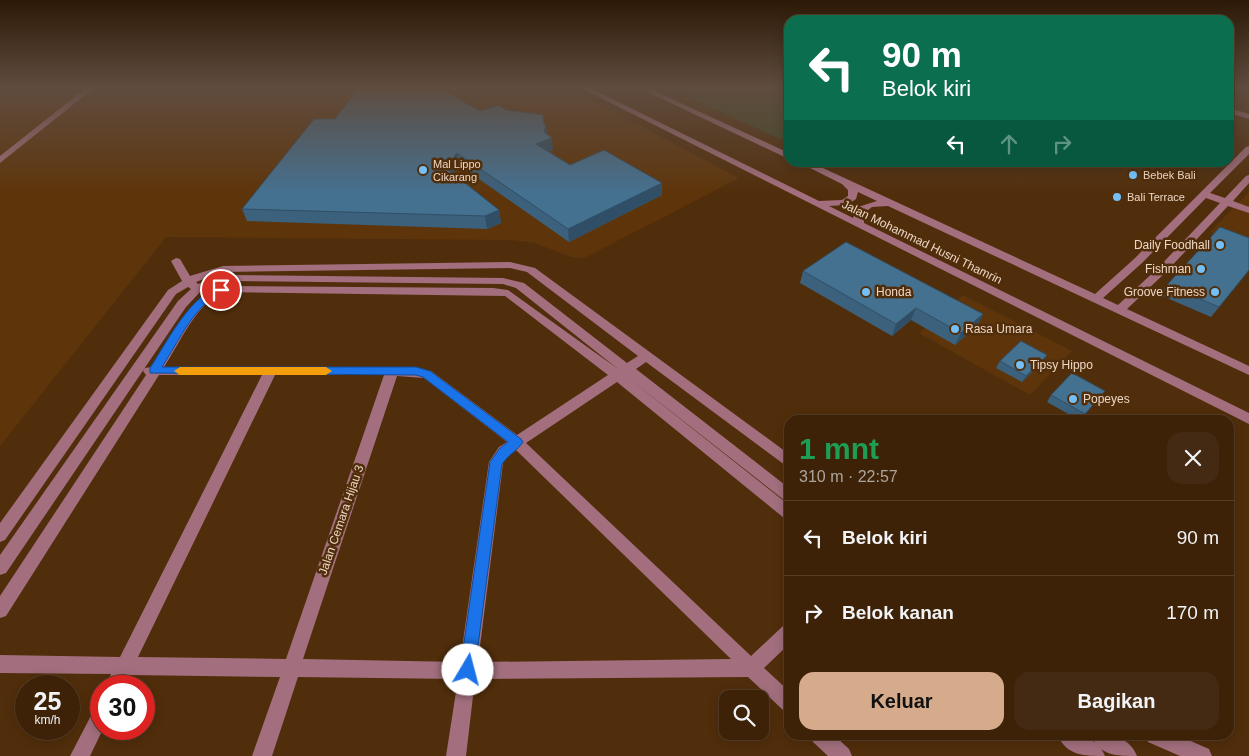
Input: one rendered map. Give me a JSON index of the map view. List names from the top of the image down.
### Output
{
  "streets": {
    "street": ["Jalan Mohammad Husni Thamrin", "Jalan Cemara Hijau 3"]
  },
  "places": [
    "Mal Lippo Cikarang",
    "Bebek Bali",
    "Bali Terrace",
    "Daily Foodhall",
    "Fishman",
    "Honda",
    "Groove Fitness",
    "Rasa Umara",
    "Tipsy Hippo",
    "Popeyes"
  ],
  "page": {
    "turn": ["90 m", "Belok kiri"],
    "heading": ["1 mnt", "310 m · 22:57"],
    "list": [
      {
        "name": "Belok kiri",
        "value": "90 m"
      },
      {
        "name": "Belok kanan",
        "value": "170 m"
      }
    ],
    "buttons": ["Keluar", "Bagikan"],
    "speed": "25 km/h",
    "limit": "30"
  }
}
